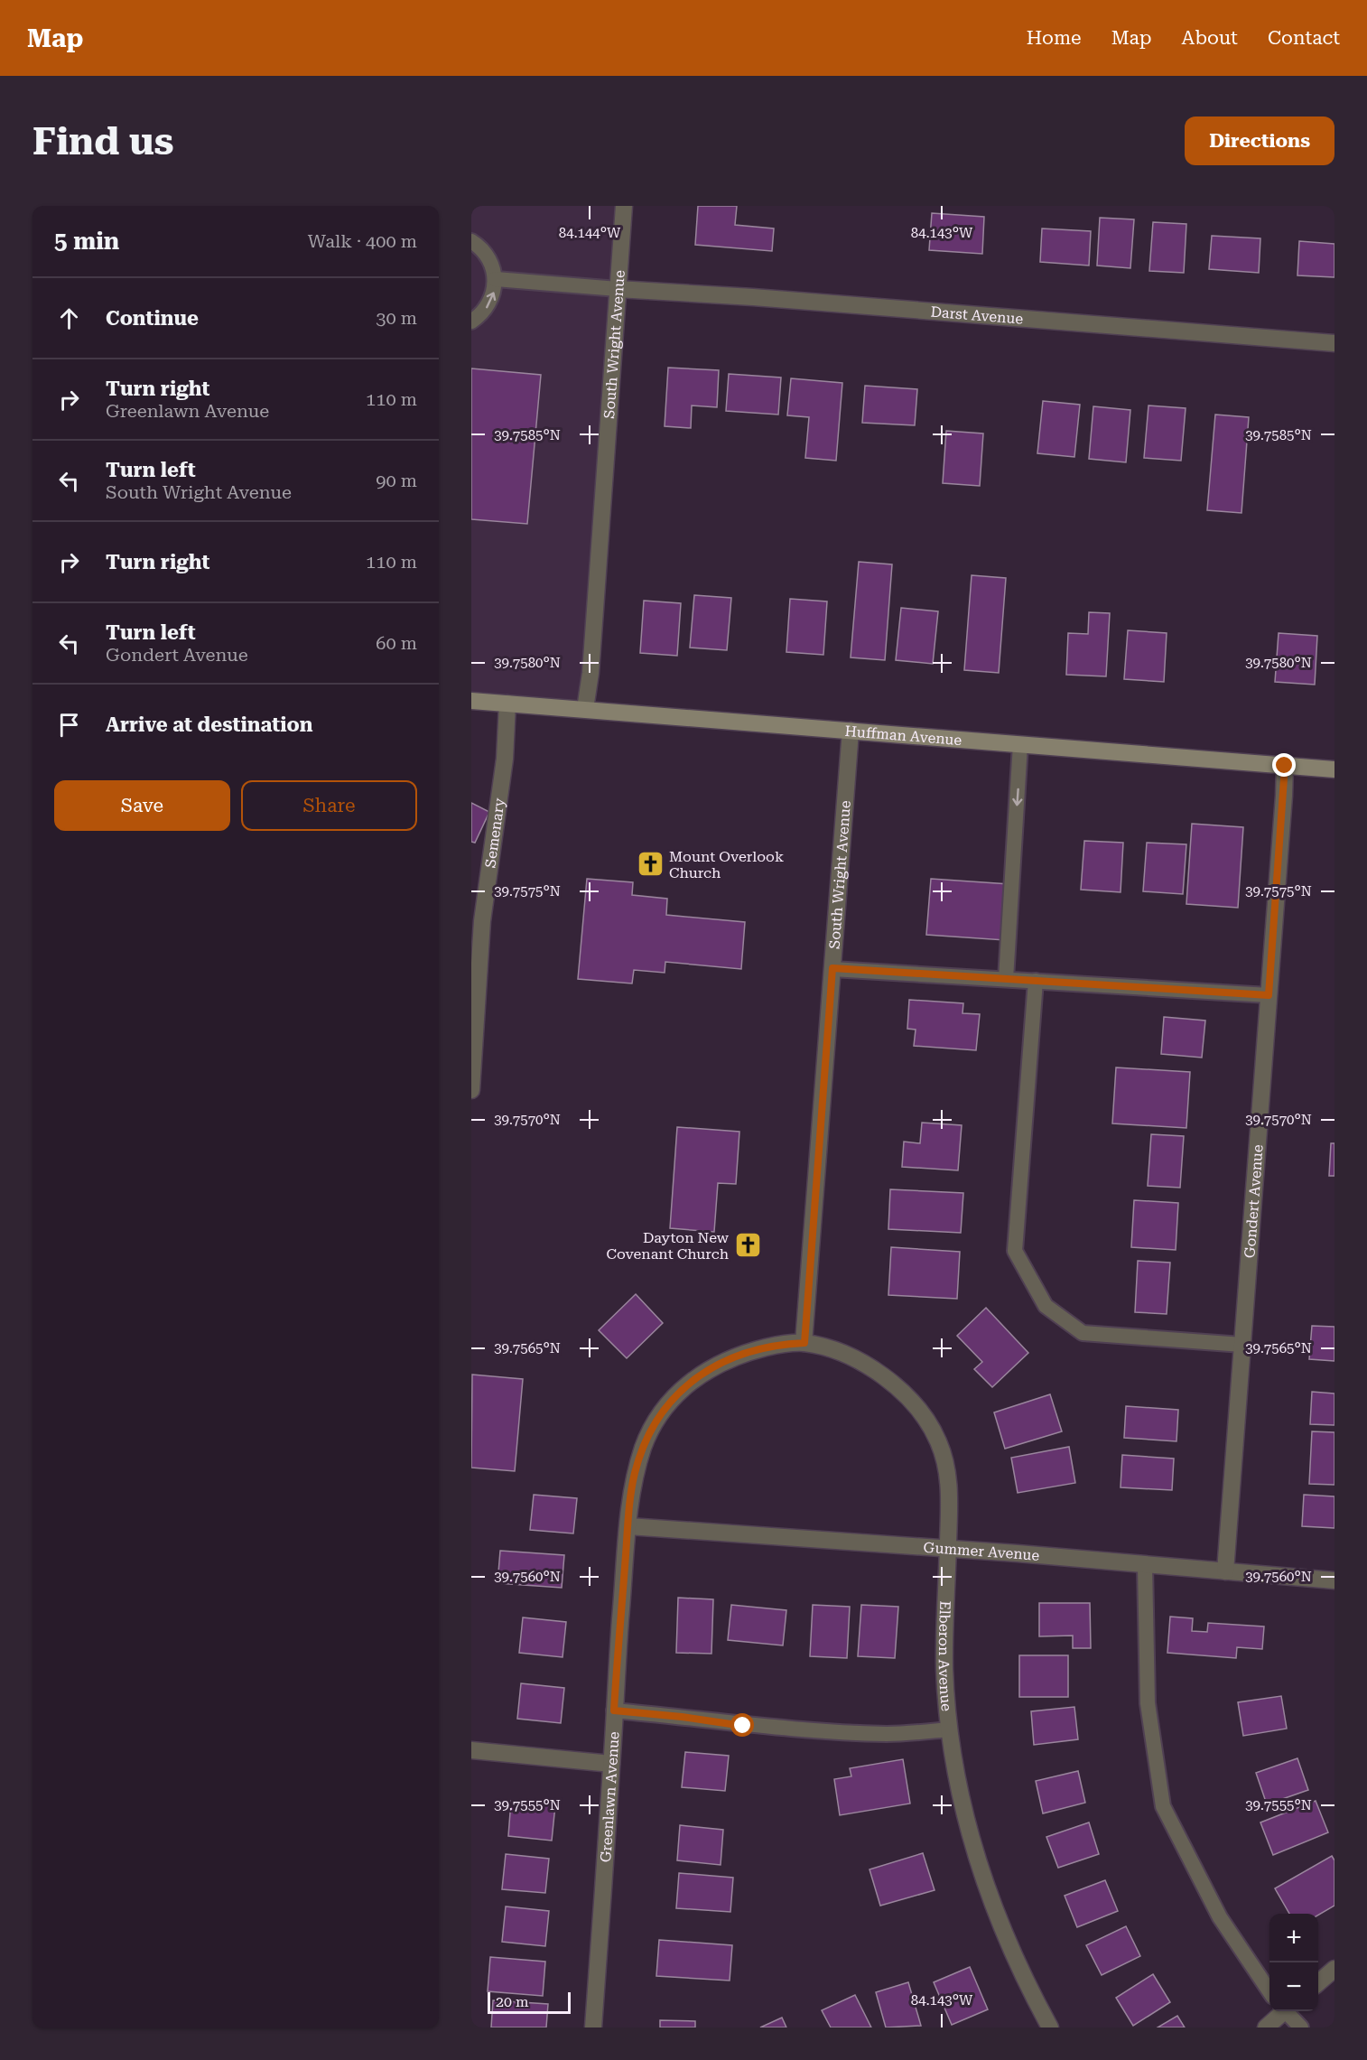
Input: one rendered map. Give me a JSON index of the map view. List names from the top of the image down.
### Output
{
  "streets": {
    "street": [
      "Darst Avenue",
      "South Wright Avenue",
      "Huffman Avenue",
      "Semenary",
      "Gondert Avenue",
      "Gummer Avenue",
      "Elberon Avenue",
      "Greenlawn Avenue"
    ]
  },
  "crossings": [
    ["Darst Avenue", "South Wright Avenue"],
    ["South Wright Avenue", "Huffman Avenue"],
    ["South Wright Avenue", "Elberon Avenue"],
    ["South Wright Avenue", "Greenlawn Avenue"],
    ["Huffman Avenue", "Semenary"],
    ["Huffman Avenue", "Gondert Avenue"],
    ["Gondert Avenue", "Gummer Avenue"],
    ["Gummer Avenue", "Elberon Avenue"],
    ["Gummer Avenue", "Greenlawn Avenue"],
    ["Elberon Avenue", "Greenlawn Avenue"]
  ],
  "places": {
    "church": ["Mount Overlook Church", "Dayton New Covenant Church"]
  },
  "scale_bar": "20 m",
  "page": {
    "header": "Map",
    "nav": [
      "Home",
      "Map",
      "About",
      "Contact"
    ],
    "buttons": [
      "Directions",
      ["Save", "Share"]
    ],
    "title": "Find us",
    "heading": ["5 min", "Walk · 400 m"],
    "list": [
      ["Continue", "30 m"],
      ["Turn right", "Greenlawn Avenue", "110 m"],
      ["Turn left", "South Wright Avenue", "90 m"],
      ["Turn right", "110 m"],
      ["Turn left", "Gondert Avenue", "60 m"],
      "Arrive at destination"
    ],
    "map_buttons": ["+", "−"],
    "scale": "20 m"
  },
  "coordinates": [
    "84.144°W",
    "84.143°W",
    "39.7585°N",
    "39.7580°N",
    "39.7575°N",
    "39.7570°N",
    "39.7565°N",
    "39.7560°N",
    "39.7555°N"
  ]
}
